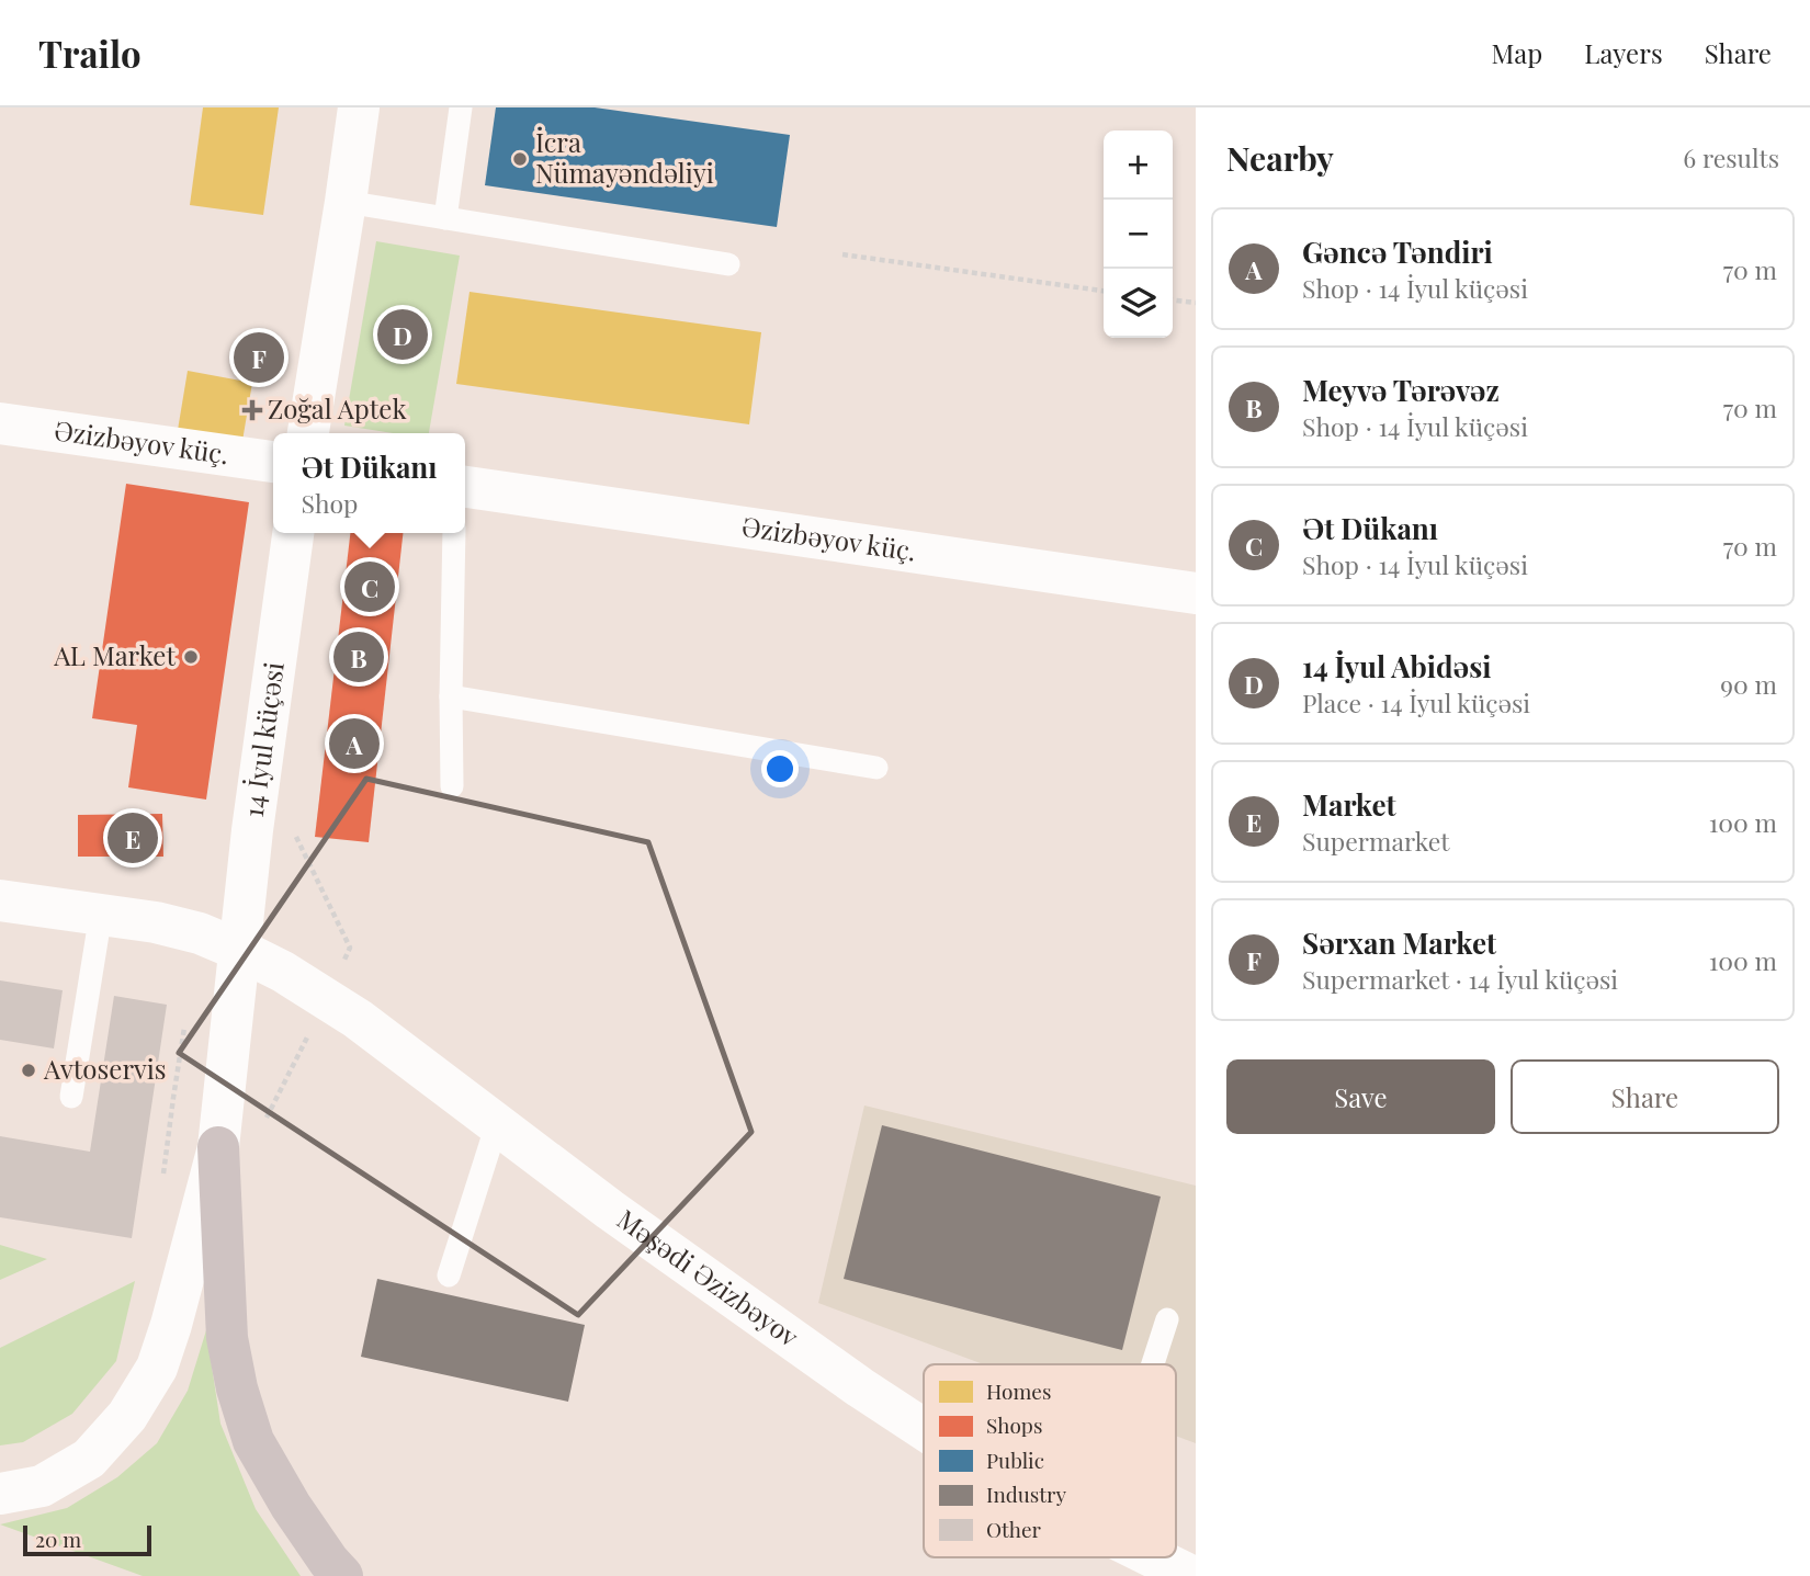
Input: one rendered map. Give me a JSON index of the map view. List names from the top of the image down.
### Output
{
  "streets": {
    "street": ["Əzizbəyov küç.", "14 İyul küçəsi", "Məşədi Əzizbəyov"]
  },
  "crossings": [
    ["14 İyul küçəsi", "Məşədi Əzizbəyov"]
  ],
  "places": {
    "other": ["İcra Nümayəndəliyi", "AL Market", "Avtoservis"],
    "health": ["Zoğal Aptek"]
  },
  "legend": [
    "Homes",
    "Shops",
    "Public",
    "Industry",
    "Other"
  ],
  "scale_bar": "20 m",
  "page": {
    "header": "Trailo",
    "nav": ["Map", "Layers", "Share"],
    "heading": ["Nearby", "6 results"],
    "map_buttons": ["+", "−"],
    "list": [
      {
        "mark": "A",
        "name": "Gəncə Təndiri",
        "note": "Shop · 14 İyul küçəsi",
        "value": "70 m"
      },
      {
        "mark": "B",
        "name": "Meyvə Tərəvəz",
        "note": "Shop · 14 İyul küçəsi",
        "value": "70 m"
      },
      {
        "mark": "C",
        "name": "Ət Dükanı",
        "note": "Shop · 14 İyul küçəsi",
        "value": "70 m"
      },
      {
        "mark": "D",
        "name": "14 İyul Abidəsi",
        "note": "Place · 14 İyul küçəsi",
        "value": "90 m"
      },
      {
        "mark": "E",
        "name": "Market",
        "note": "Supermarket",
        "value": "100 m"
      },
      {
        "mark": "F",
        "name": "Sərxan Market",
        "note": "Supermarket · 14 İyul küçəsi",
        "value": "100 m"
      }
    ],
    "pins": [
      "D",
      "F",
      "C",
      "B",
      "A",
      "E"
    ],
    "popup": ["Ət Dükanı", "Shop"],
    "buttons": ["Save", "Share"],
    "scale": "20 m"
  }
}
